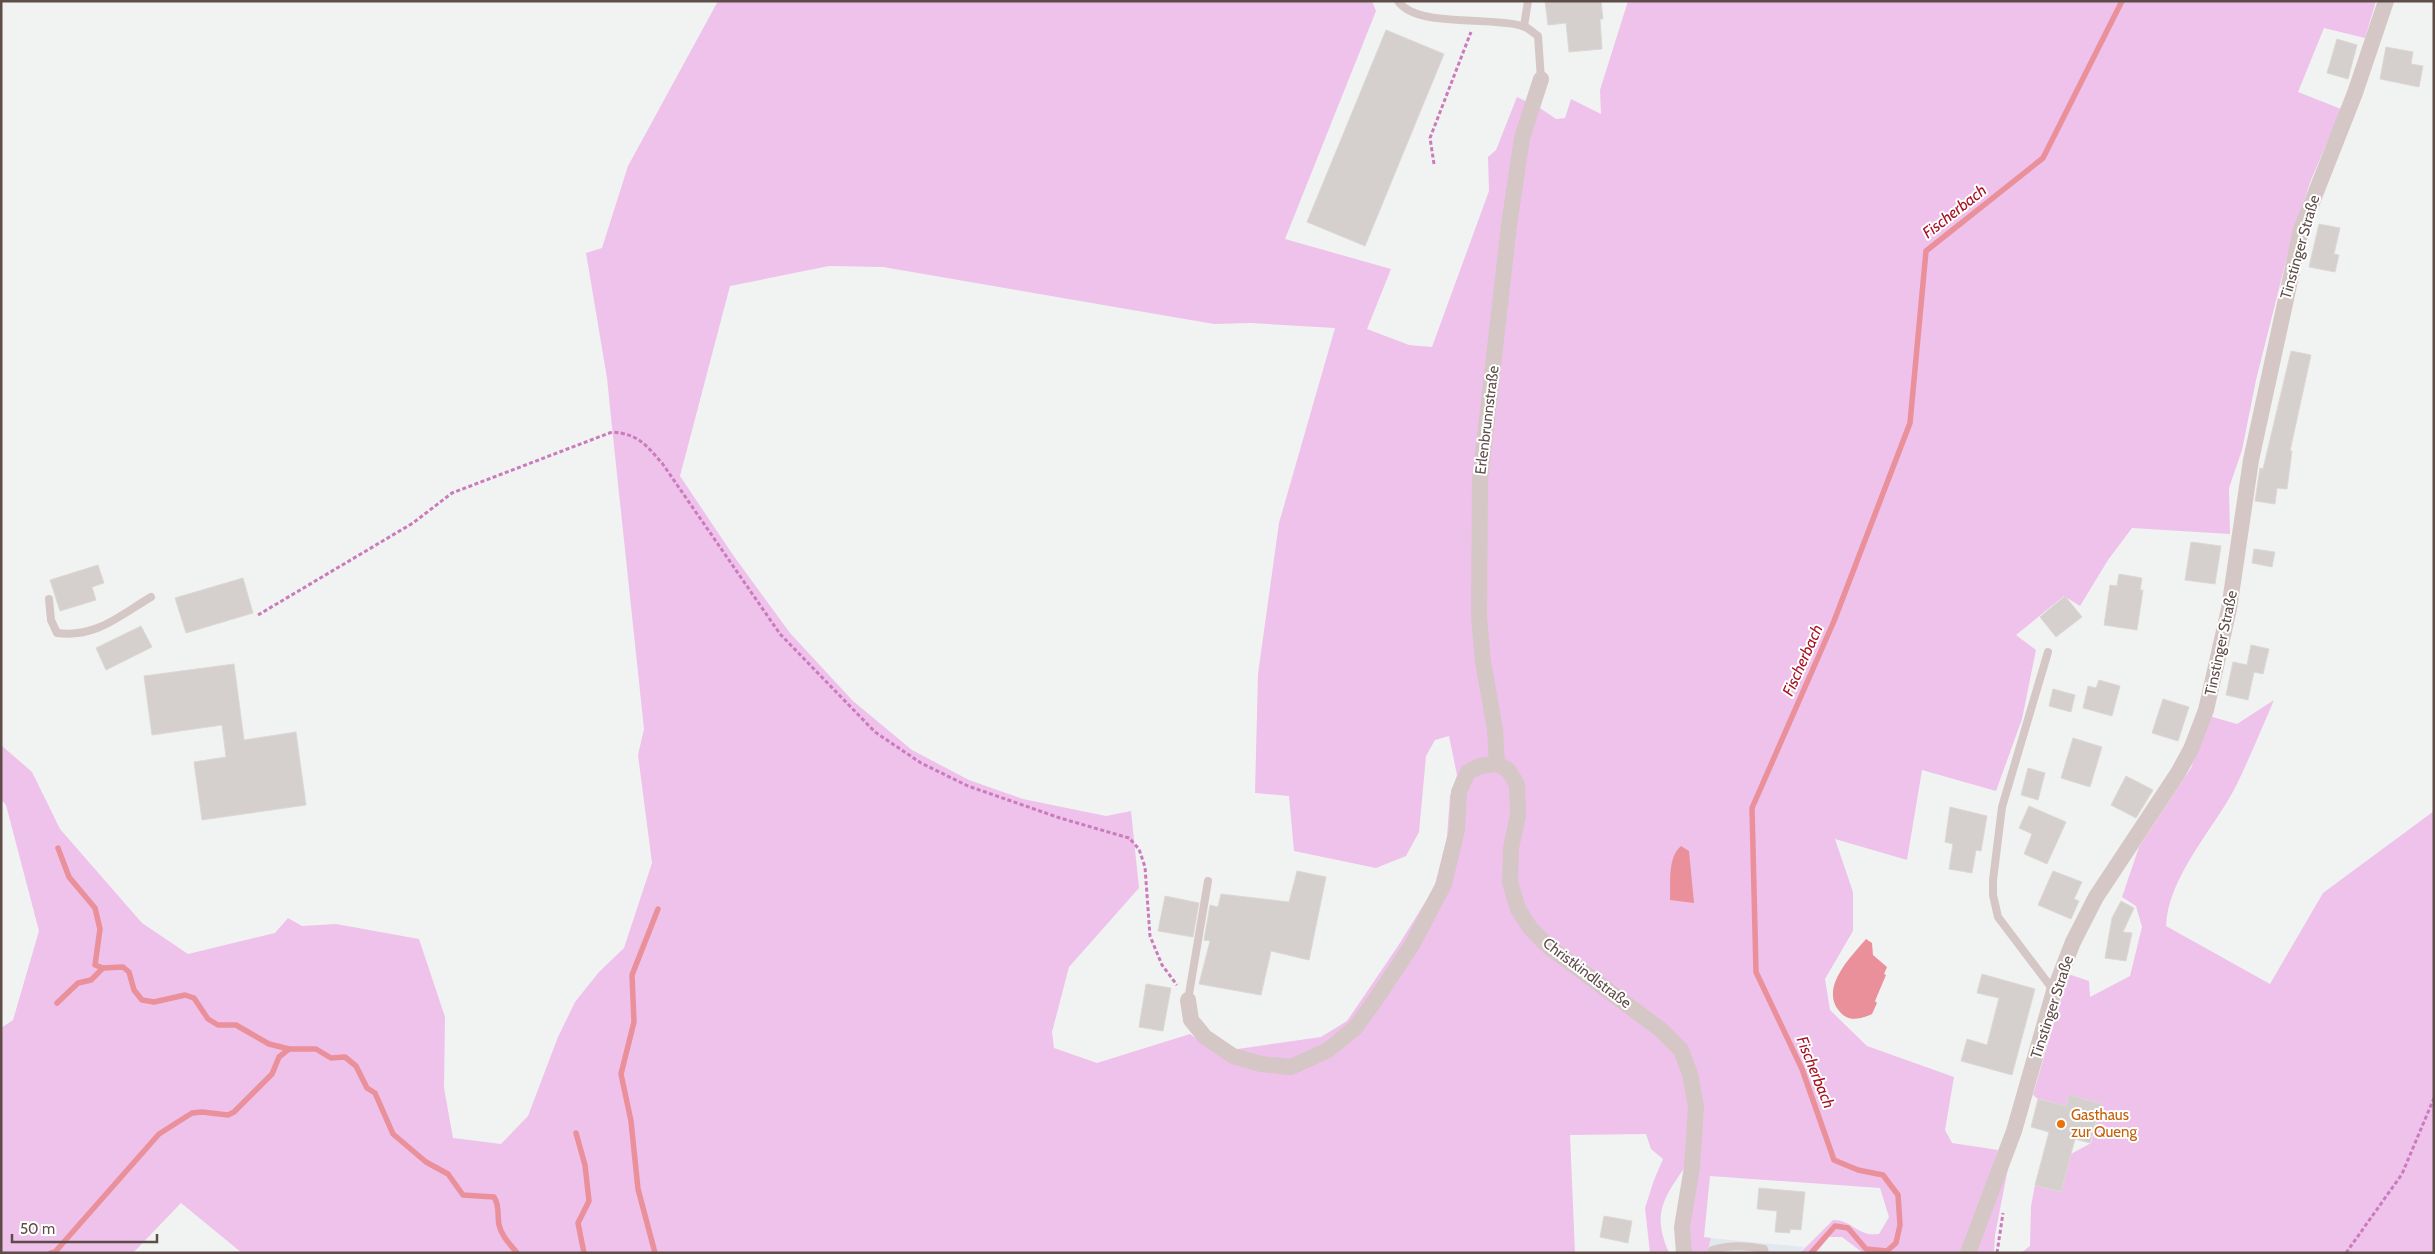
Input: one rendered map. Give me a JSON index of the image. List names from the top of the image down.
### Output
{
  "streets": {
    "street": ["Tinstinger Straße", "Erlenbrunnstraße", "Christkindlstraße"]
  },
  "crossings": [
    ["Erlenbrunnstraße", "Christkindlstraße"]
  ],
  "water": ["Fischerbach"],
  "places": ["Gasthaus zur Queng"],
  "scale_bar": "50 m"
}
